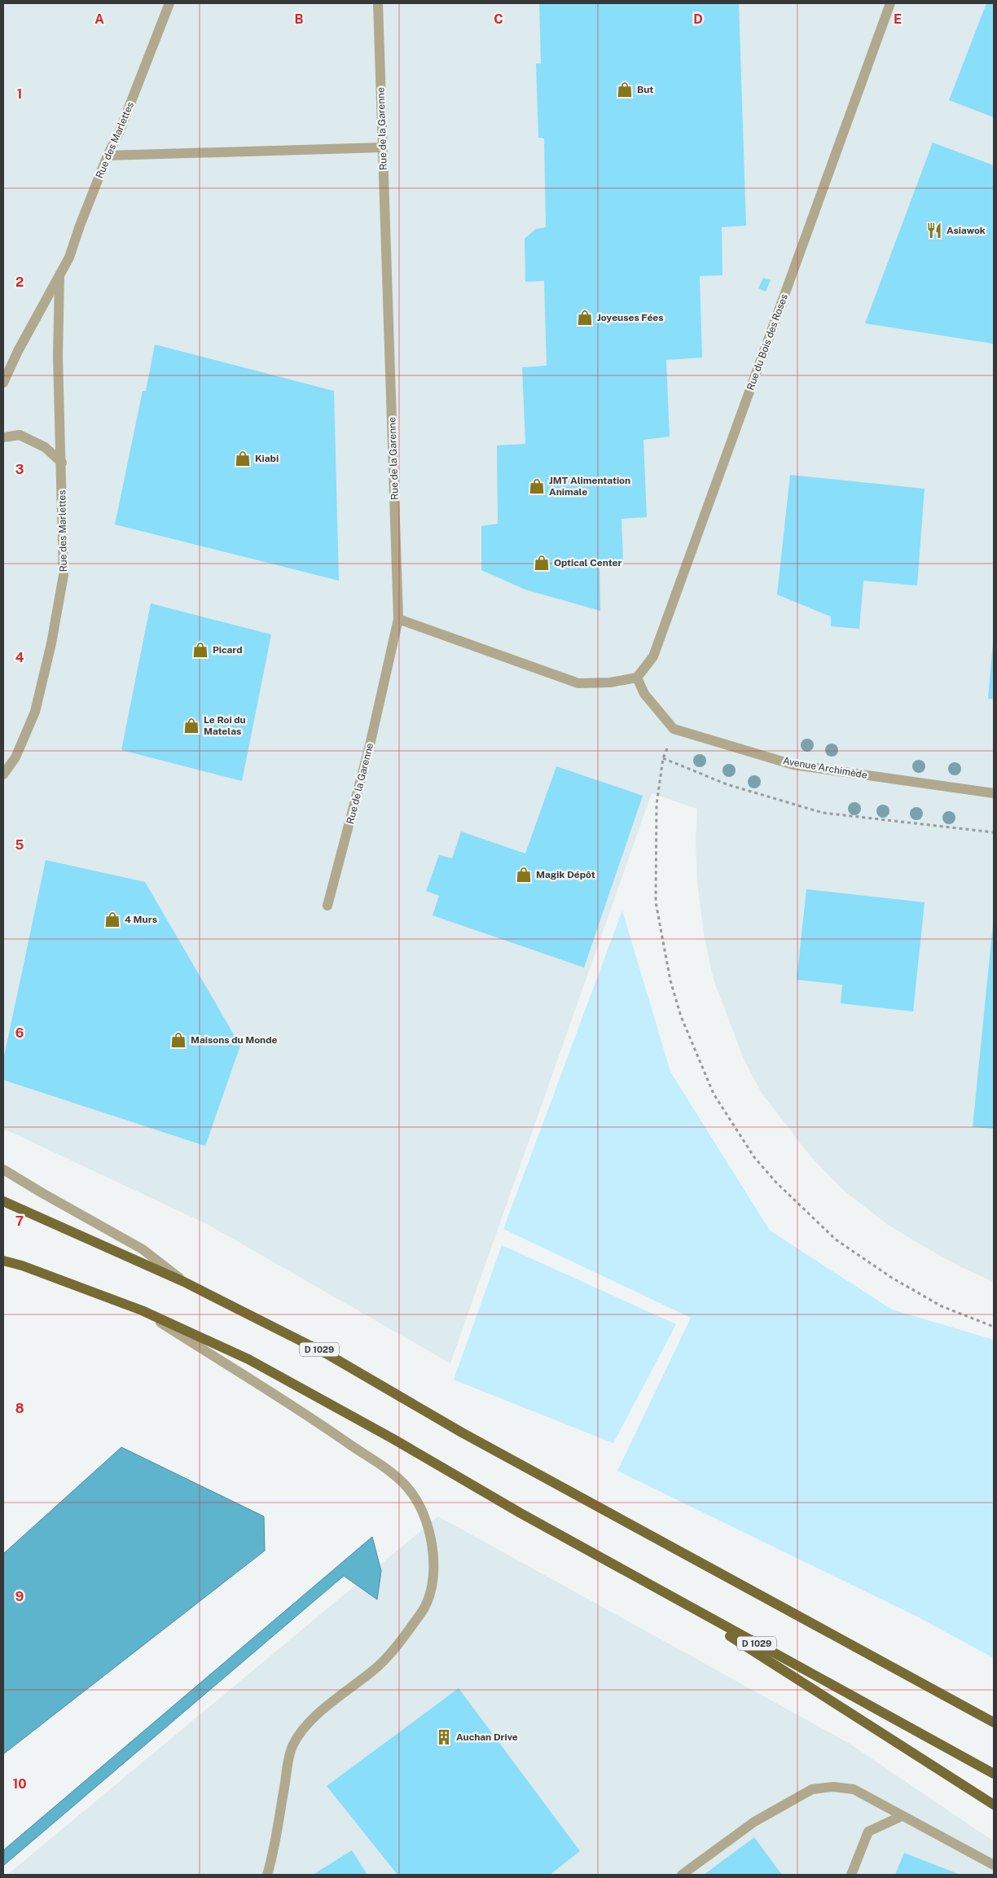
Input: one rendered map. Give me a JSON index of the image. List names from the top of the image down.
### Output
{
  "streets": {
    "main road": ["D 1029"],
    "street": [
      "Rue de la Garenne",
      "Rue des Marlettes",
      "Rue du Bois des Roses",
      "Avenue Archimède"
    ]
  },
  "places": {
    "shop": [
      "But",
      "Joyeuses Fées",
      "Kiabi",
      "JMT Alimentation Animale",
      "Optical Center",
      "Picard",
      "Le Roi du Matelas",
      "Magik Dépôt",
      "4 Murs",
      "Maisons du Monde"
    ],
    "restaurant": ["Asiawok"],
    "building": ["Auchan Drive"]
  },
  "grid": {
    "columns": [
      "A",
      "B",
      "C",
      "D",
      "E"
    ],
    "rows": [
      "1",
      "2",
      "3",
      "4",
      "5",
      "6",
      "7",
      "8",
      "9",
      "10"
    ]
  }
}
